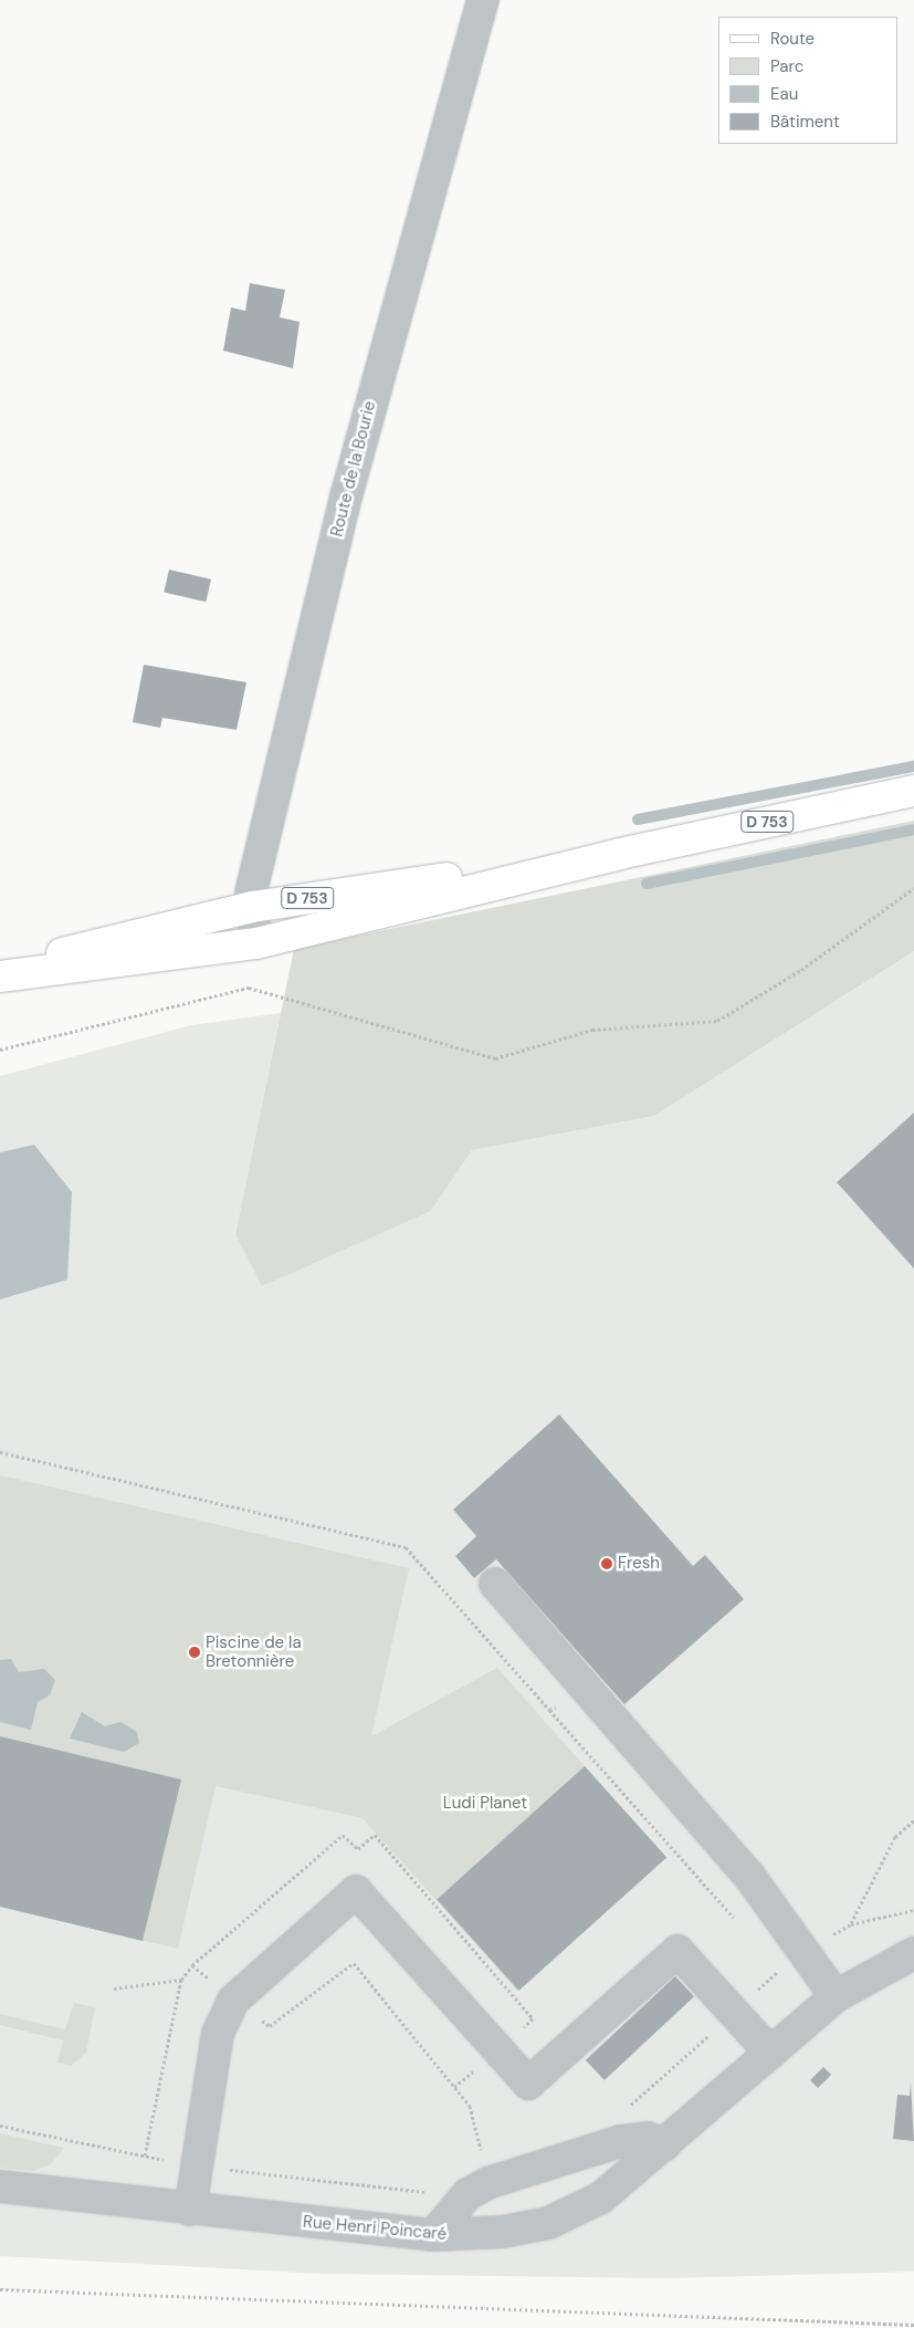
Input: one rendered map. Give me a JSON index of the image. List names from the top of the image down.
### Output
{
  "streets": {
    "main road": ["D 753"],
    "street": ["Route de la Bourie", "Rue Henri Poincaré"]
  },
  "crossings": [
    ["Route de la Bourie", "D 753"]
  ],
  "parks": ["Ludi Planet"],
  "places": ["Fresh", "Piscine de la Bretonnière"],
  "legend": [
    "Route",
    "Parc",
    "Eau",
    "Bâtiment"
  ]
}
